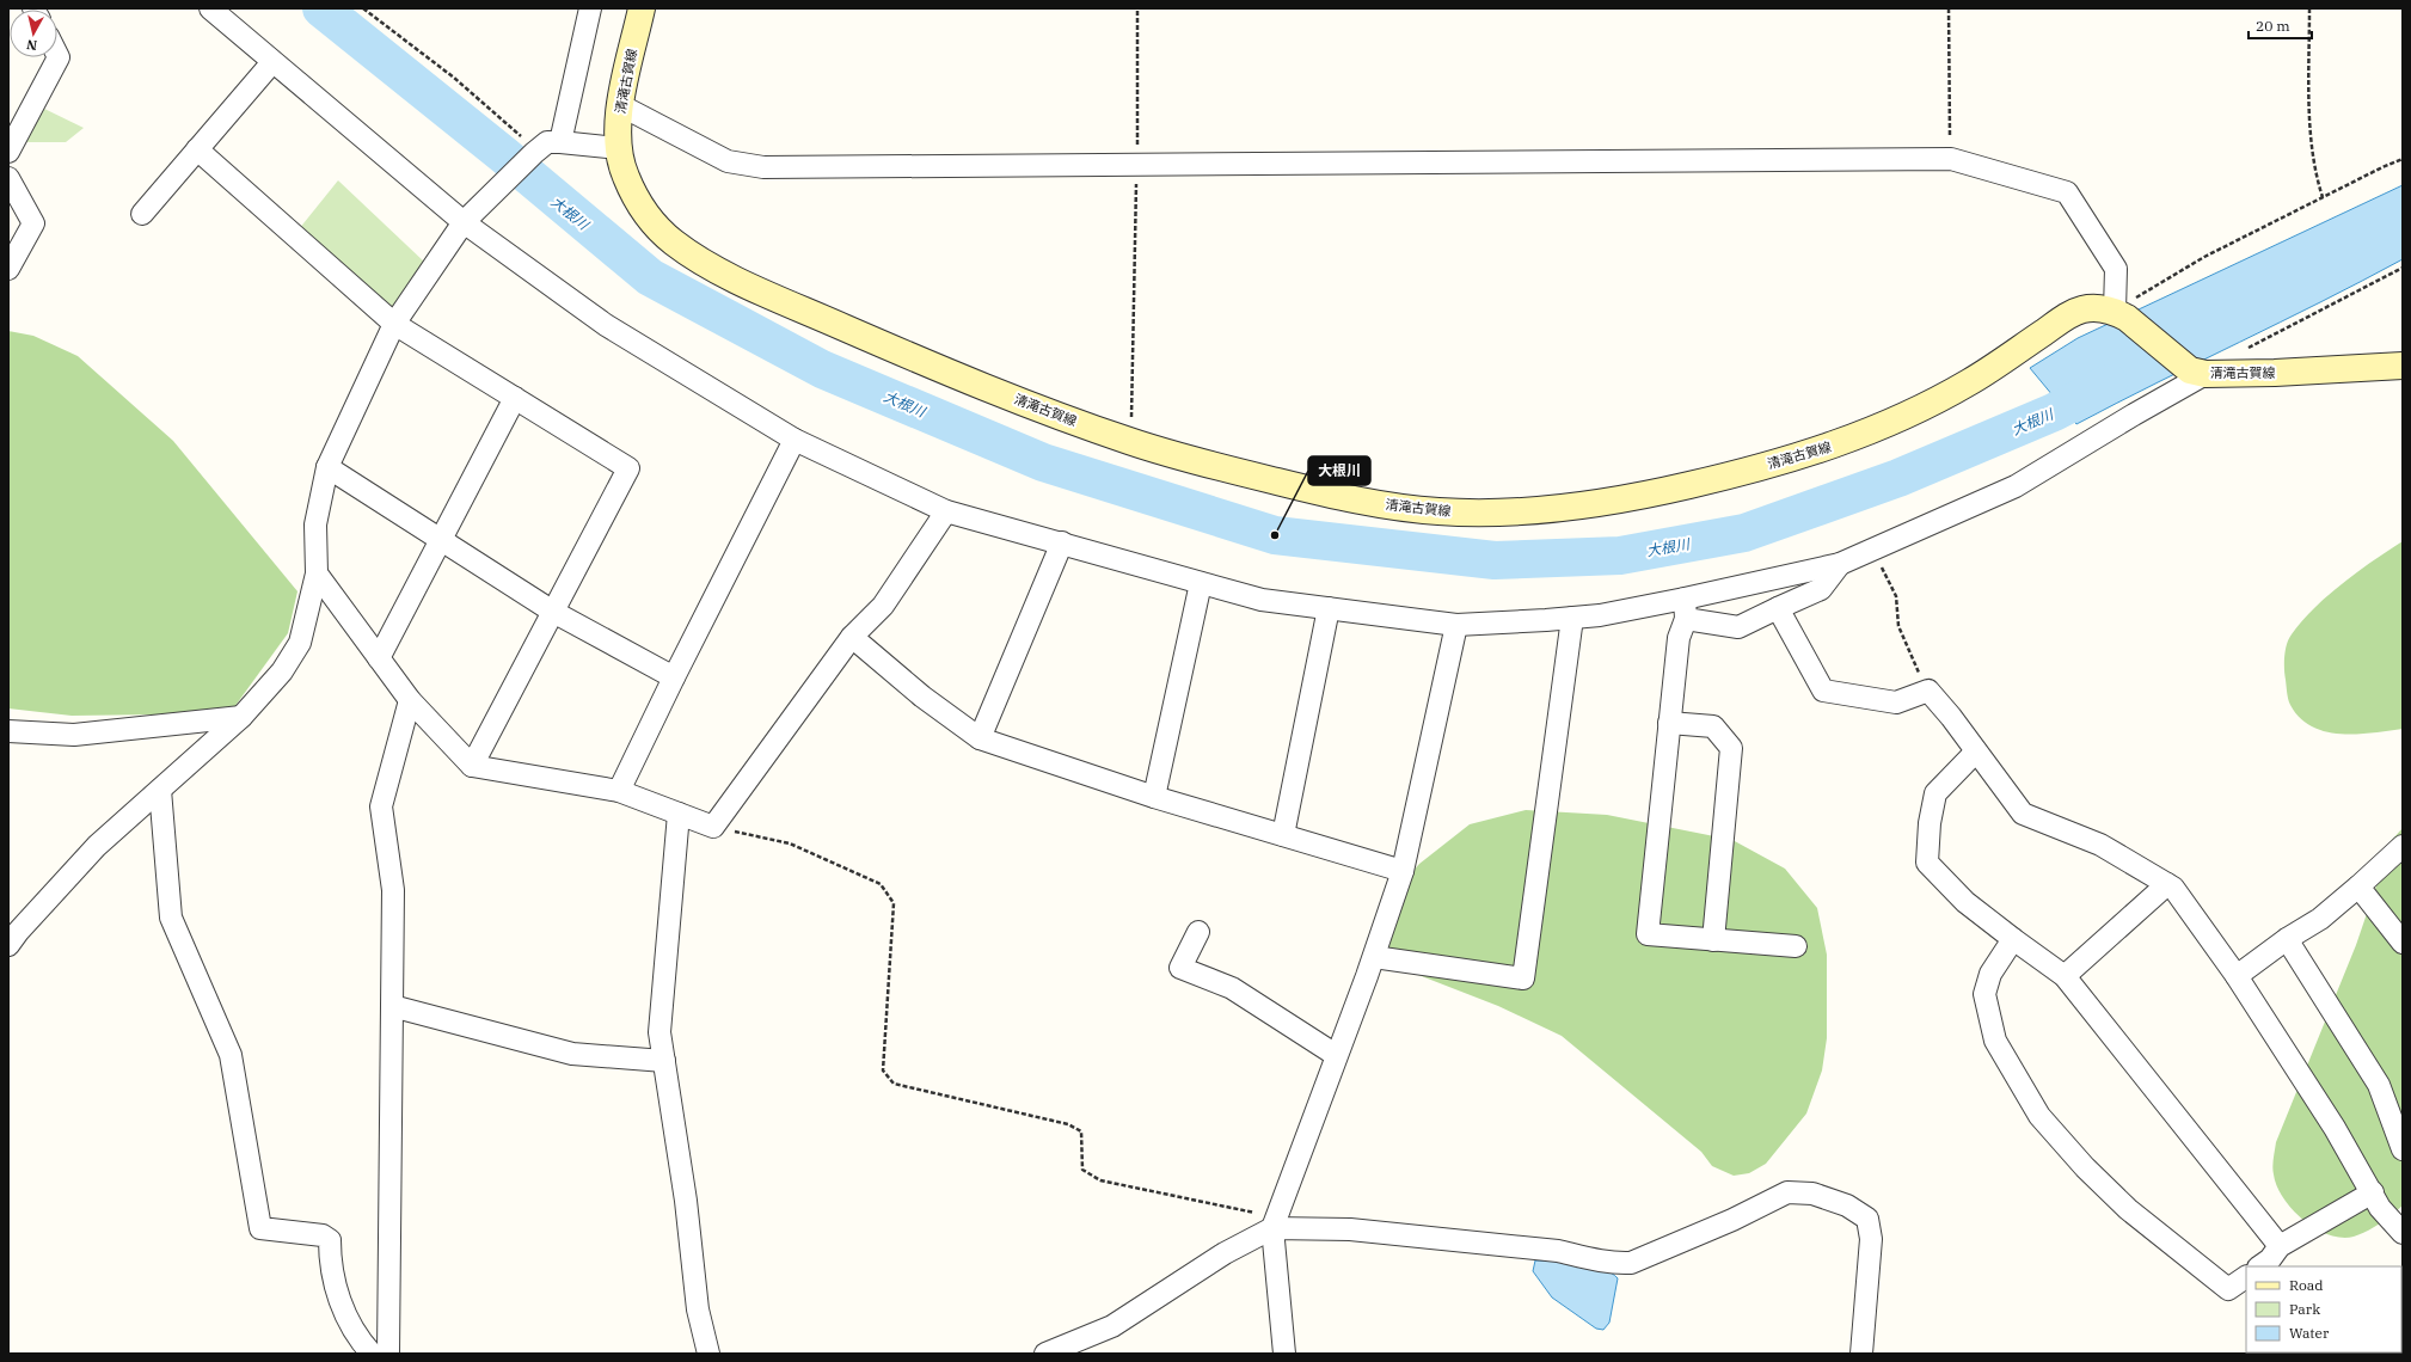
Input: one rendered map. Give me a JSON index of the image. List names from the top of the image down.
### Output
{
  "streets": {
    "main road": ["清滝古賀線"]
  },
  "water": ["大根川"],
  "places": ["大根川"],
  "legend": ["Road", "Park", "Water"],
  "scale_bar": "20 m",
  "north": "bottom"
}
